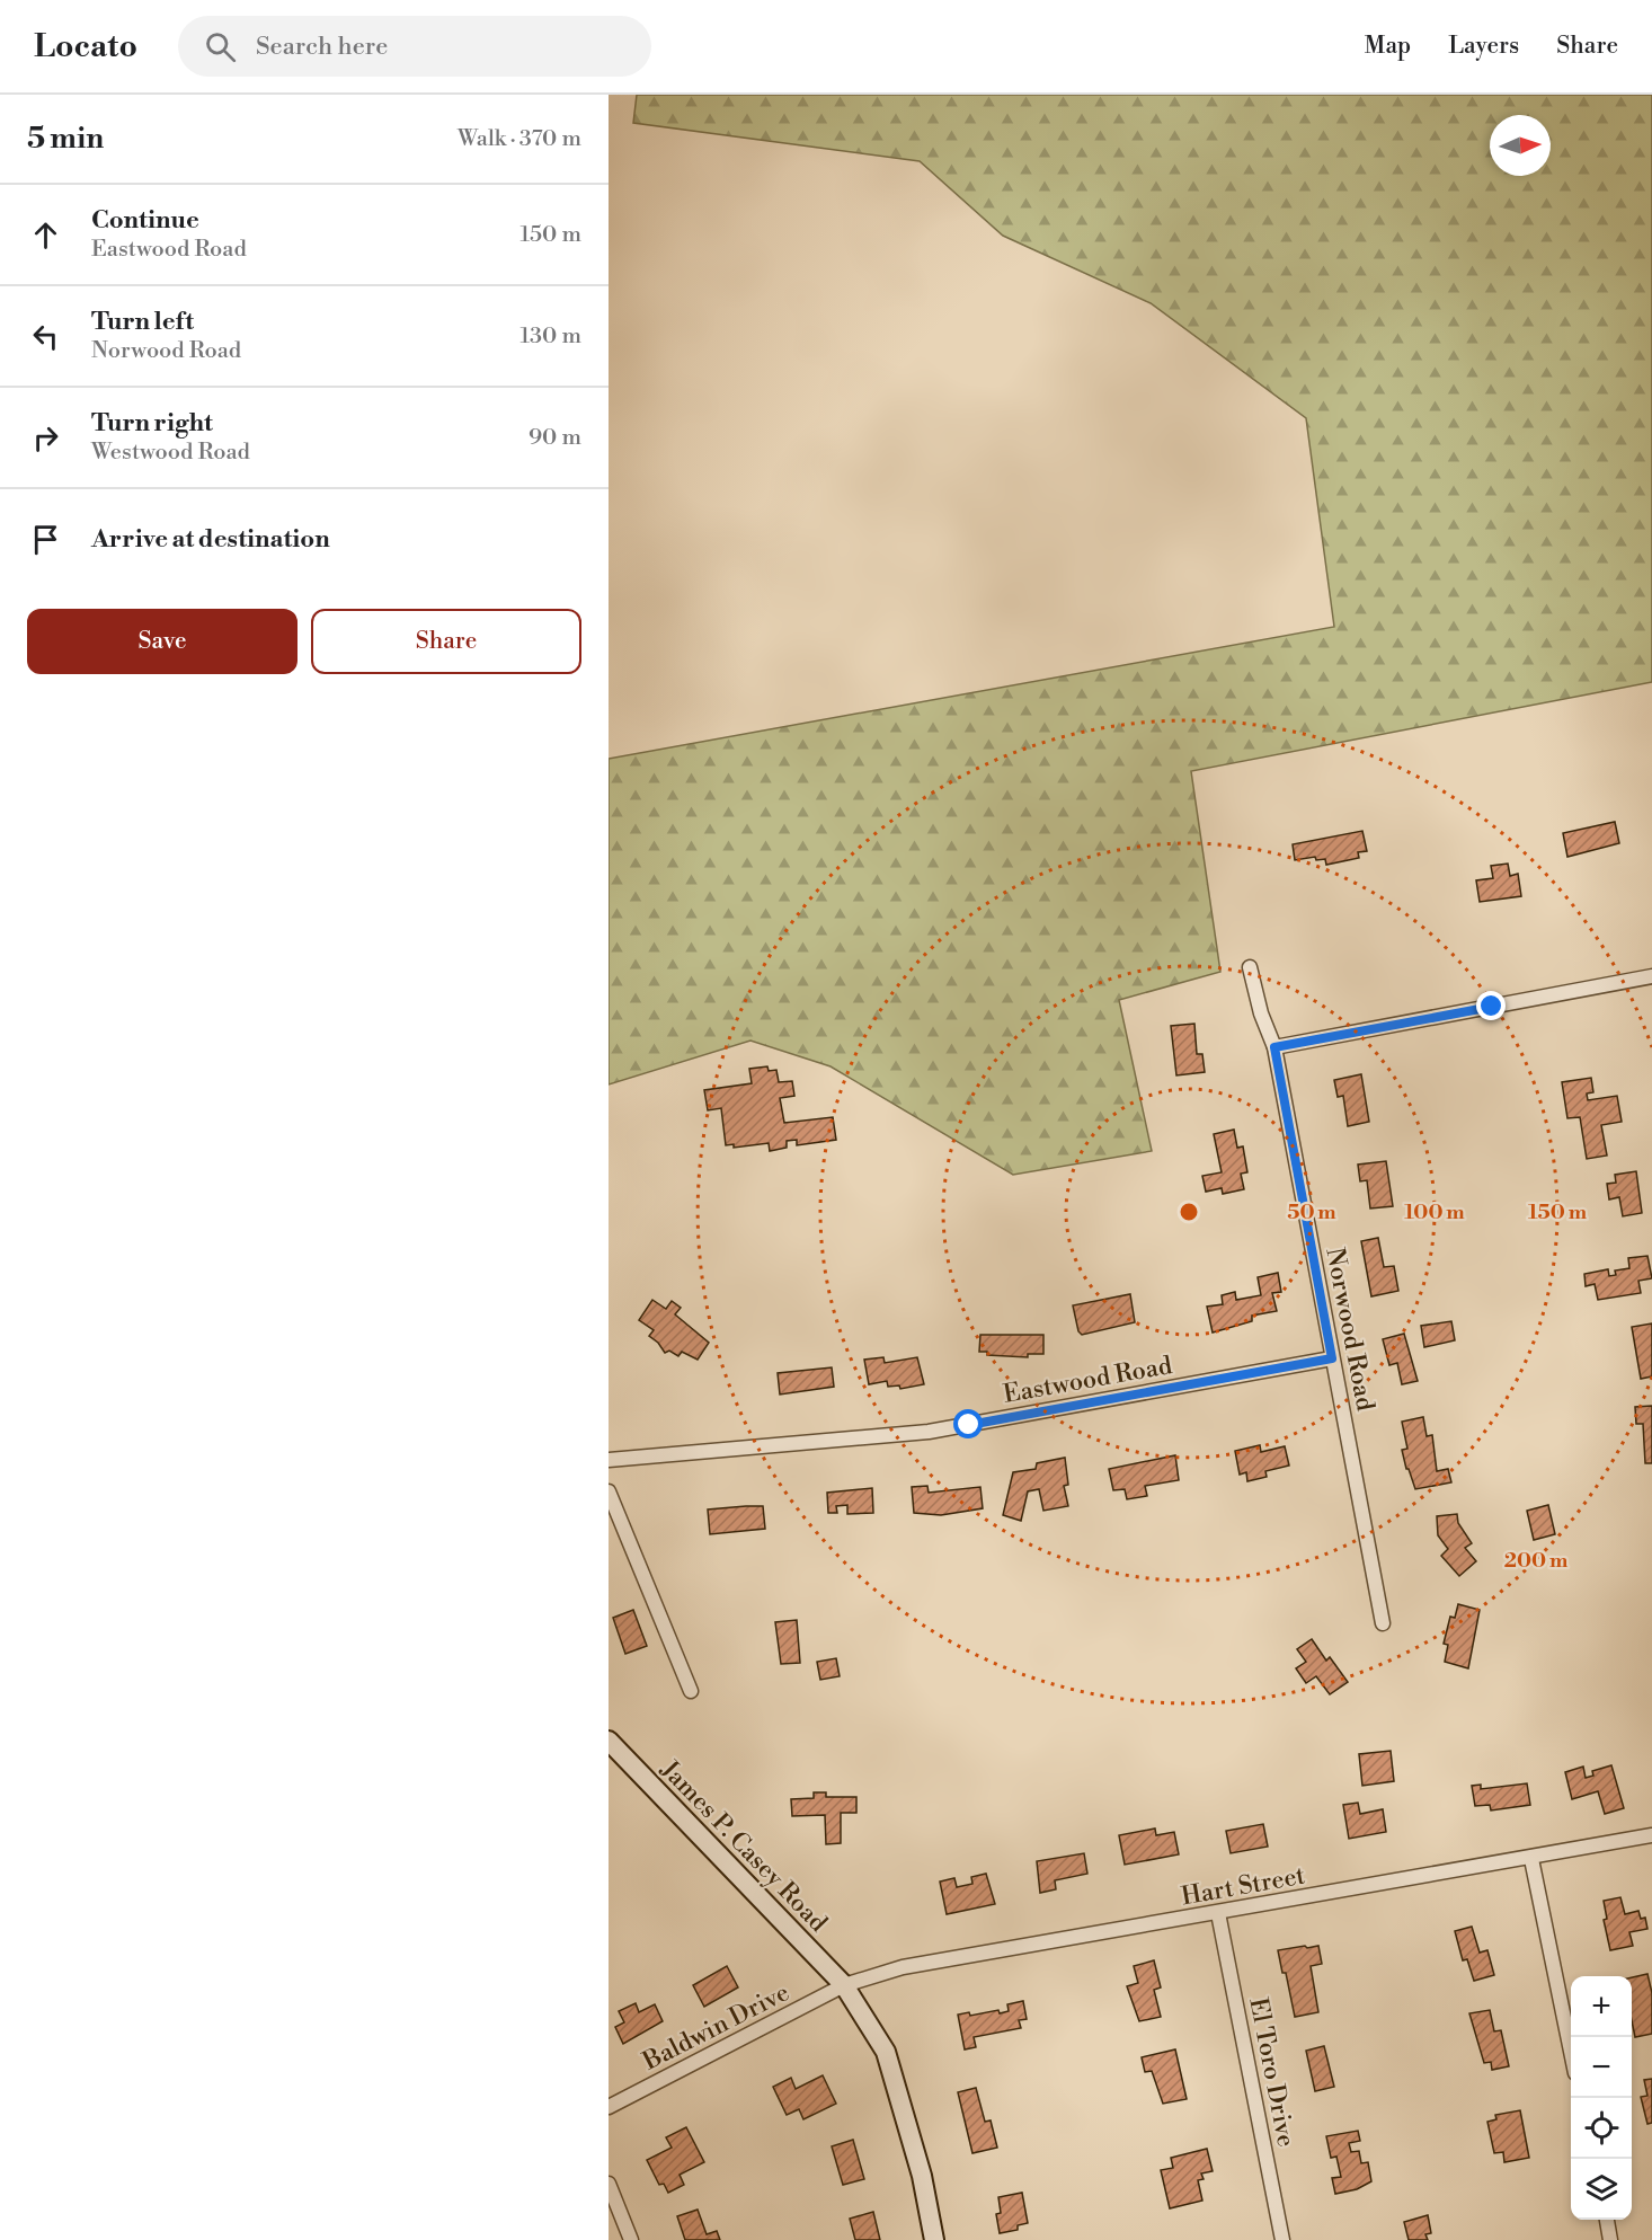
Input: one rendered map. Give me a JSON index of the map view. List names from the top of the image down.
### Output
{
  "streets": {
    "main road": ["James P. Casey Road"],
    "street": [
      "Norwood Road",
      "Eastwood Road",
      "Hart Street",
      "Baldwin Drive",
      "El Toro Drive"
    ]
  },
  "crossings": [
    ["Norwood Road", "Eastwood Road"],
    ["James P. Casey Road", "Hart Street"],
    ["James P. Casey Road", "Baldwin Drive"],
    ["Hart Street", "Baldwin Drive"],
    ["Hart Street", "El Toro Drive"]
  ],
  "north": "right",
  "page": {
    "header": "Locato",
    "search": "Search here",
    "nav": ["Map", "Layers", "Share"],
    "heading": ["5 min", "Walk · 370 m"],
    "list": [
      ["Continue", "Eastwood Road", "150 m"],
      ["Turn left", "Norwood Road", "130 m"],
      ["Turn right", "Westwood Road", "90 m"],
      "Arrive at destination"
    ],
    "buttons": ["Save", "Share"],
    "map_buttons": ["+", "−"]
  },
  "rings": [
    "50 m",
    "100 m",
    "150 m",
    "200 m"
  ]
}
